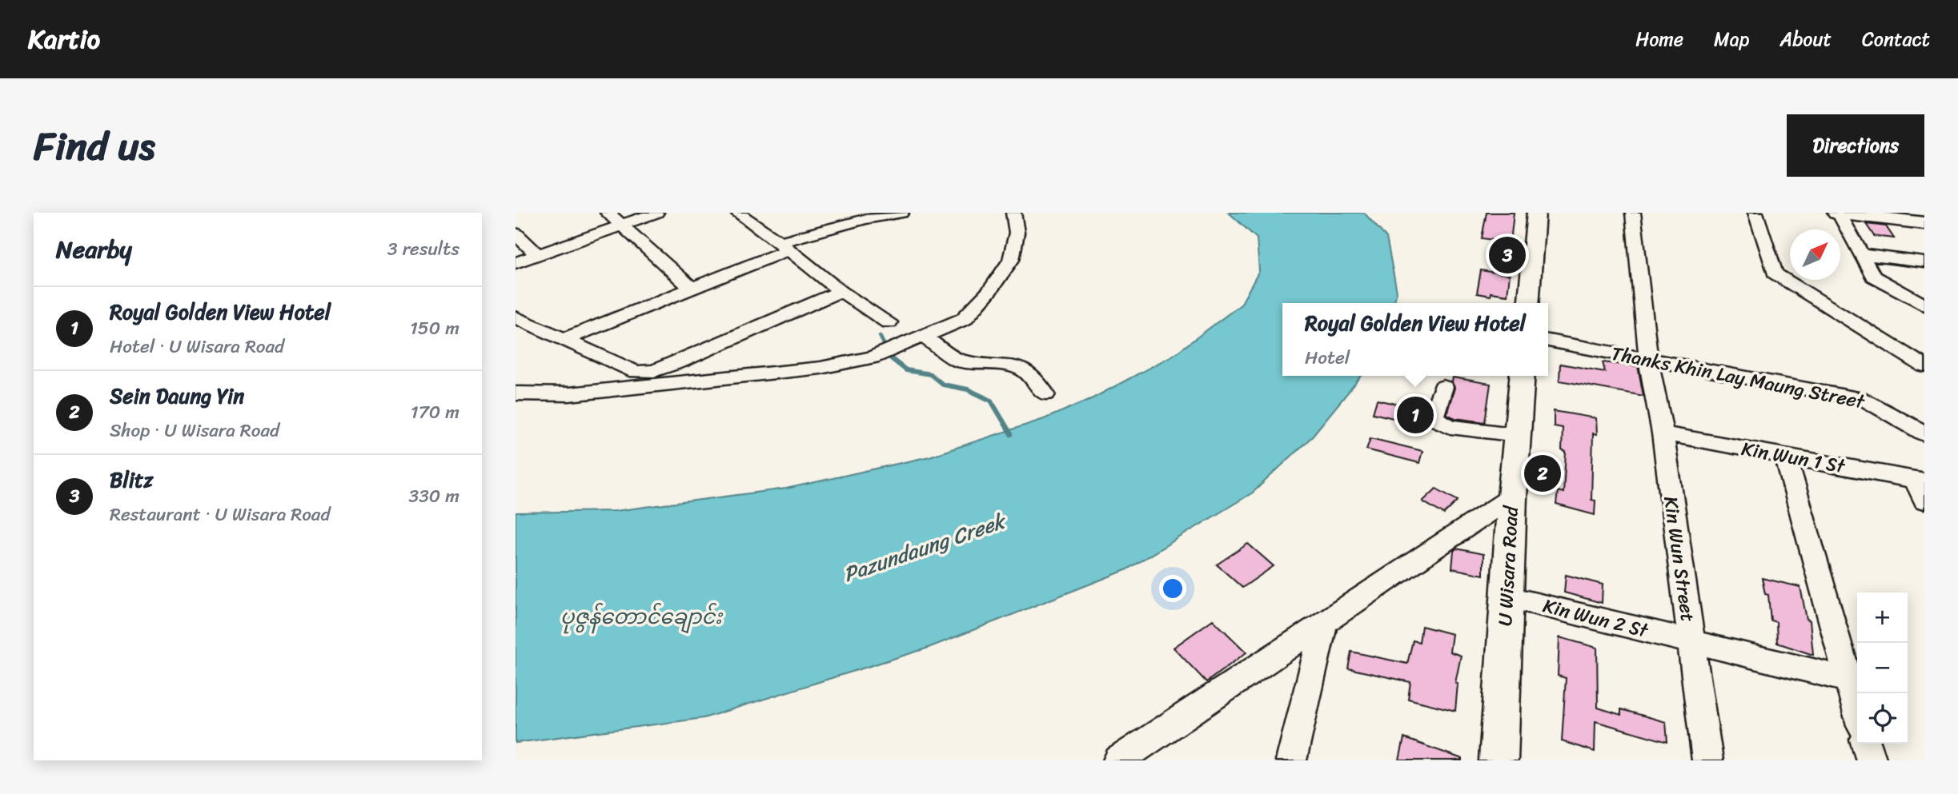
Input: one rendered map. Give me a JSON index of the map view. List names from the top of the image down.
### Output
{
  "streets": {
    "main road": ["U Wisara Road"],
    "street": [
      "Thanks Khin Lay Maung Street",
      "Kin Wun 1 St",
      "Kin Wun Street",
      "Kin Wun 2 St"
    ]
  },
  "crossings": [
    ["Thanks Khin Lay Maung Street", "Kin Wun Street"],
    ["Kin Wun 1 St", "Kin Wun Street"],
    ["Kin Wun Street", "Kin Wun 2 St"],
    ["U Wisara Road", "Kin Wun 2 St"]
  ],
  "water": ["Pazundaung Creek", "ပုဇွန်တောင်ချောင်း"],
  "north": "top right",
  "page": {
    "header": "Kartio",
    "nav": [
      "Home",
      "Map",
      "About",
      "Contact"
    ],
    "title": "Find us",
    "buttons": "Directions",
    "heading": ["Nearby", "3 results"],
    "pins": ["3", "1", "2"],
    "list": [
      {
        "mark": "1",
        "name": "Royal Golden View Hotel",
        "note": "Hotel · U Wisara Road",
        "value": "150 m"
      },
      {
        "mark": "2",
        "name": "Sein Daung Yin",
        "note": "Shop · U Wisara Road",
        "value": "170 m"
      },
      {
        "mark": "3",
        "name": "Blitz",
        "note": "Restaurant · U Wisara Road",
        "value": "330 m"
      }
    ],
    "popup": ["Royal Golden View Hotel", "Hotel"],
    "map_buttons": ["+", "−"]
  }
}
